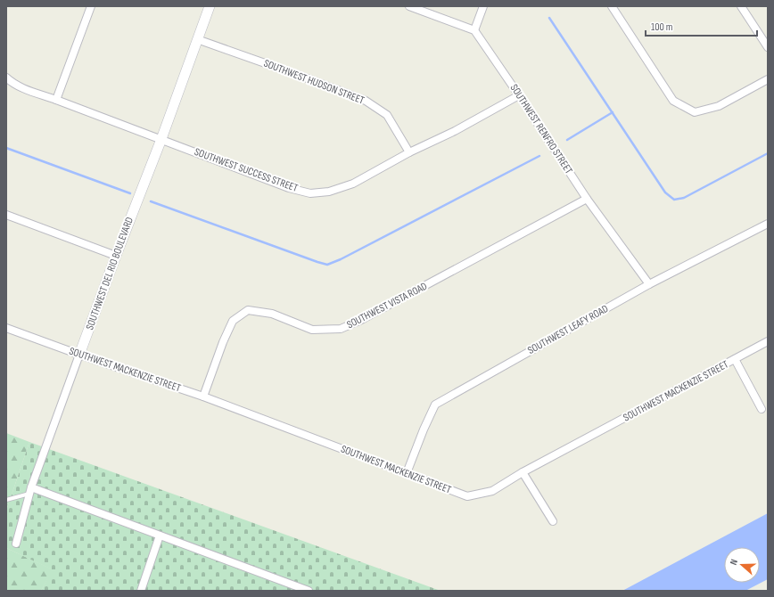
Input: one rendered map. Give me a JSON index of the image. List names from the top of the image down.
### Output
{
  "streets": {
    "street": [
      "SOUTHWEST HUDSON STREET",
      "SOUTHWEST RENFRO STREET",
      "SOUTHWEST SUCCESS STREET",
      "SOUTHWEST DEL RIO BOULEVARD",
      "SOUTHWEST VISTA ROAD",
      "SOUTHWEST LEAFY ROAD",
      "SOUTHWEST MACKENZIE STREET"
    ]
  },
  "crossings": [
    ["SOUTHWEST HUDSON STREET", "SOUTHWEST SUCCESS STREET"],
    ["SOUTHWEST HUDSON STREET", "SOUTHWEST DEL RIO BOULEVARD"],
    ["SOUTHWEST RENFRO STREET", "SOUTHWEST SUCCESS STREET"],
    ["SOUTHWEST RENFRO STREET", "SOUTHWEST VISTA ROAD"],
    ["SOUTHWEST RENFRO STREET", "SOUTHWEST LEAFY ROAD"],
    ["SOUTHWEST SUCCESS STREET", "SOUTHWEST DEL RIO BOULEVARD"],
    ["SOUTHWEST DEL RIO BOULEVARD", "SOUTHWEST MACKENZIE STREET"],
    ["SOUTHWEST VISTA ROAD", "SOUTHWEST MACKENZIE STREET"],
    ["SOUTHWEST LEAFY ROAD", "SOUTHWEST MACKENZIE STREET"]
  ],
  "scale_bar": "100 m",
  "north": "left"
}
